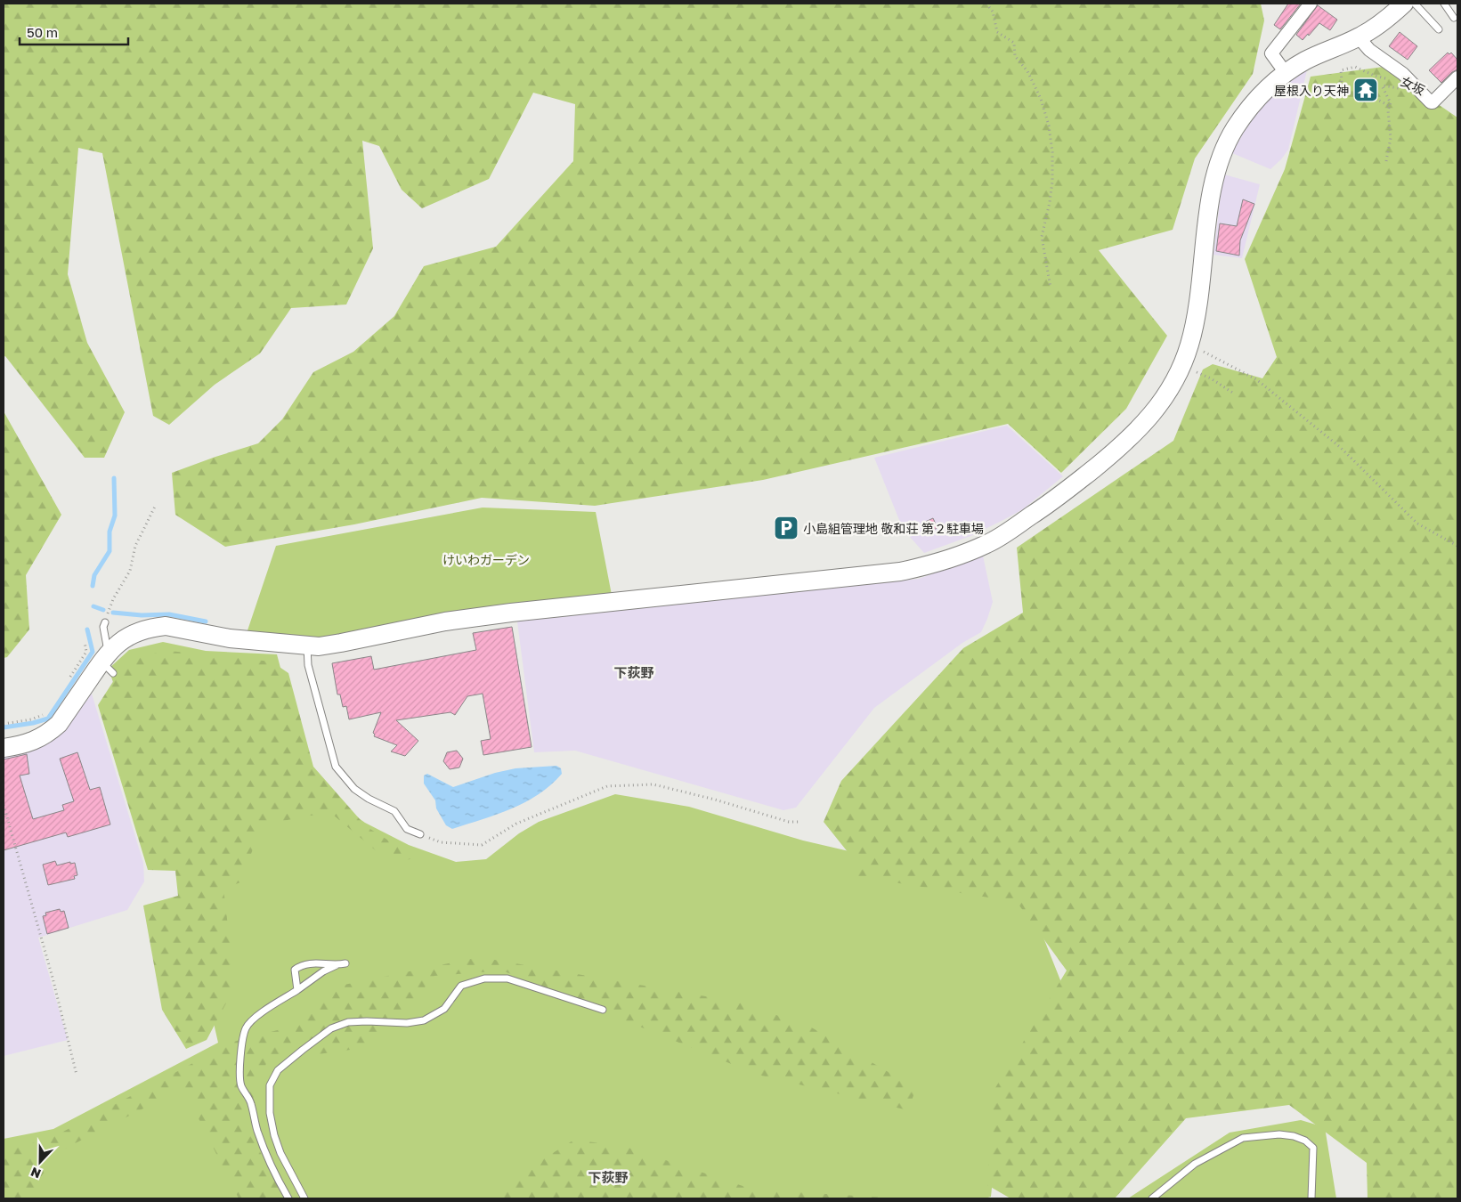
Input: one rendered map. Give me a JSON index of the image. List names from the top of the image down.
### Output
{
  "streets": {
    "path": ["女坂"]
  },
  "districts": ["下荻野", "下荻野"],
  "parks": ["けいわガーデン"],
  "places": {
    "temple": ["屋根入り天神"],
    "parking": ["小島組管理地 敬和荘 第２駐車場"]
  },
  "scale_bar": "50 m",
  "north": "bottom"
}
